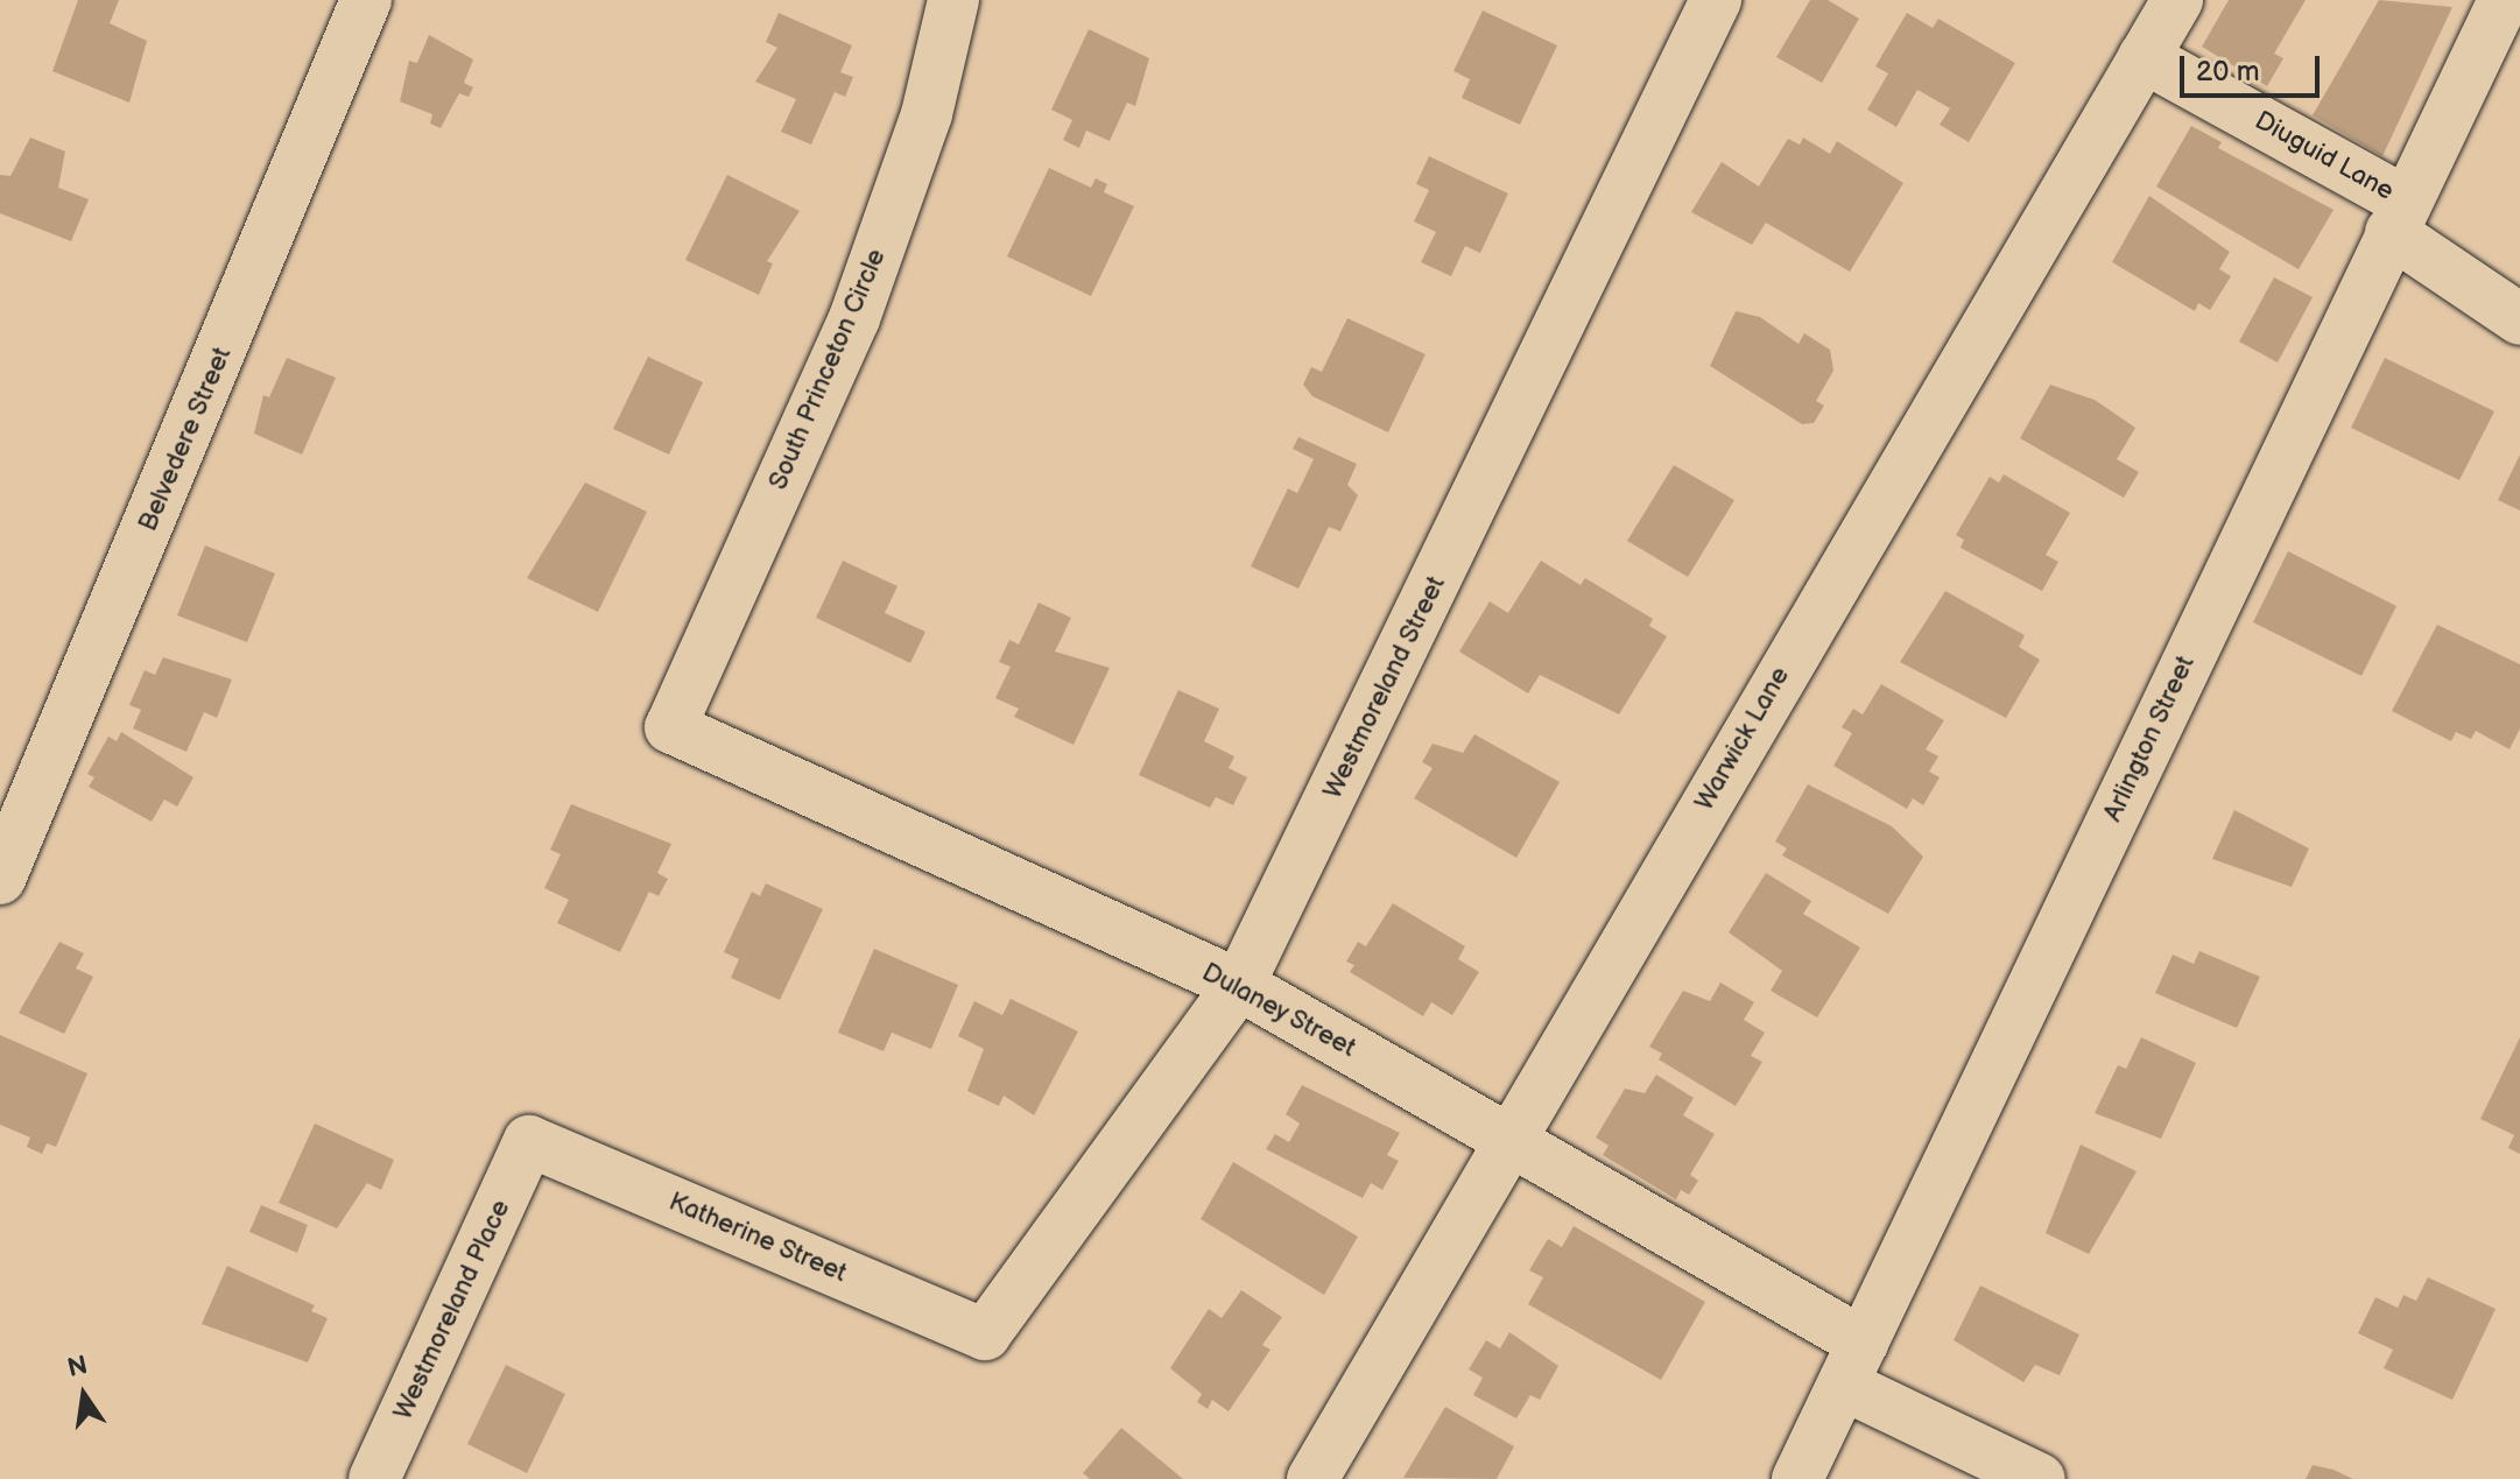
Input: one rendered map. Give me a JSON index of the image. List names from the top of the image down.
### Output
{
  "streets": {
    "street": [
      "Diuguid Lane",
      "South Princeton Circle",
      "Belvedere Street",
      "Westmoreland Street",
      "Warwick Lane",
      "Arlington Street",
      "Dulaney Street",
      "Katherine Street",
      "Westmoreland Place"
    ]
  },
  "crossings": [
    ["Diuguid Lane", "Warwick Lane"],
    ["Diuguid Lane", "Arlington Street"],
    ["South Princeton Circle", "Dulaney Street"],
    ["Westmoreland Street", "Dulaney Street"],
    ["Westmoreland Street", "Katherine Street"],
    ["Warwick Lane", "Dulaney Street"],
    ["Arlington Street", "Dulaney Street"],
    ["Katherine Street", "Westmoreland Place"]
  ],
  "scale_bar": "20 m",
  "north": "top"
}
